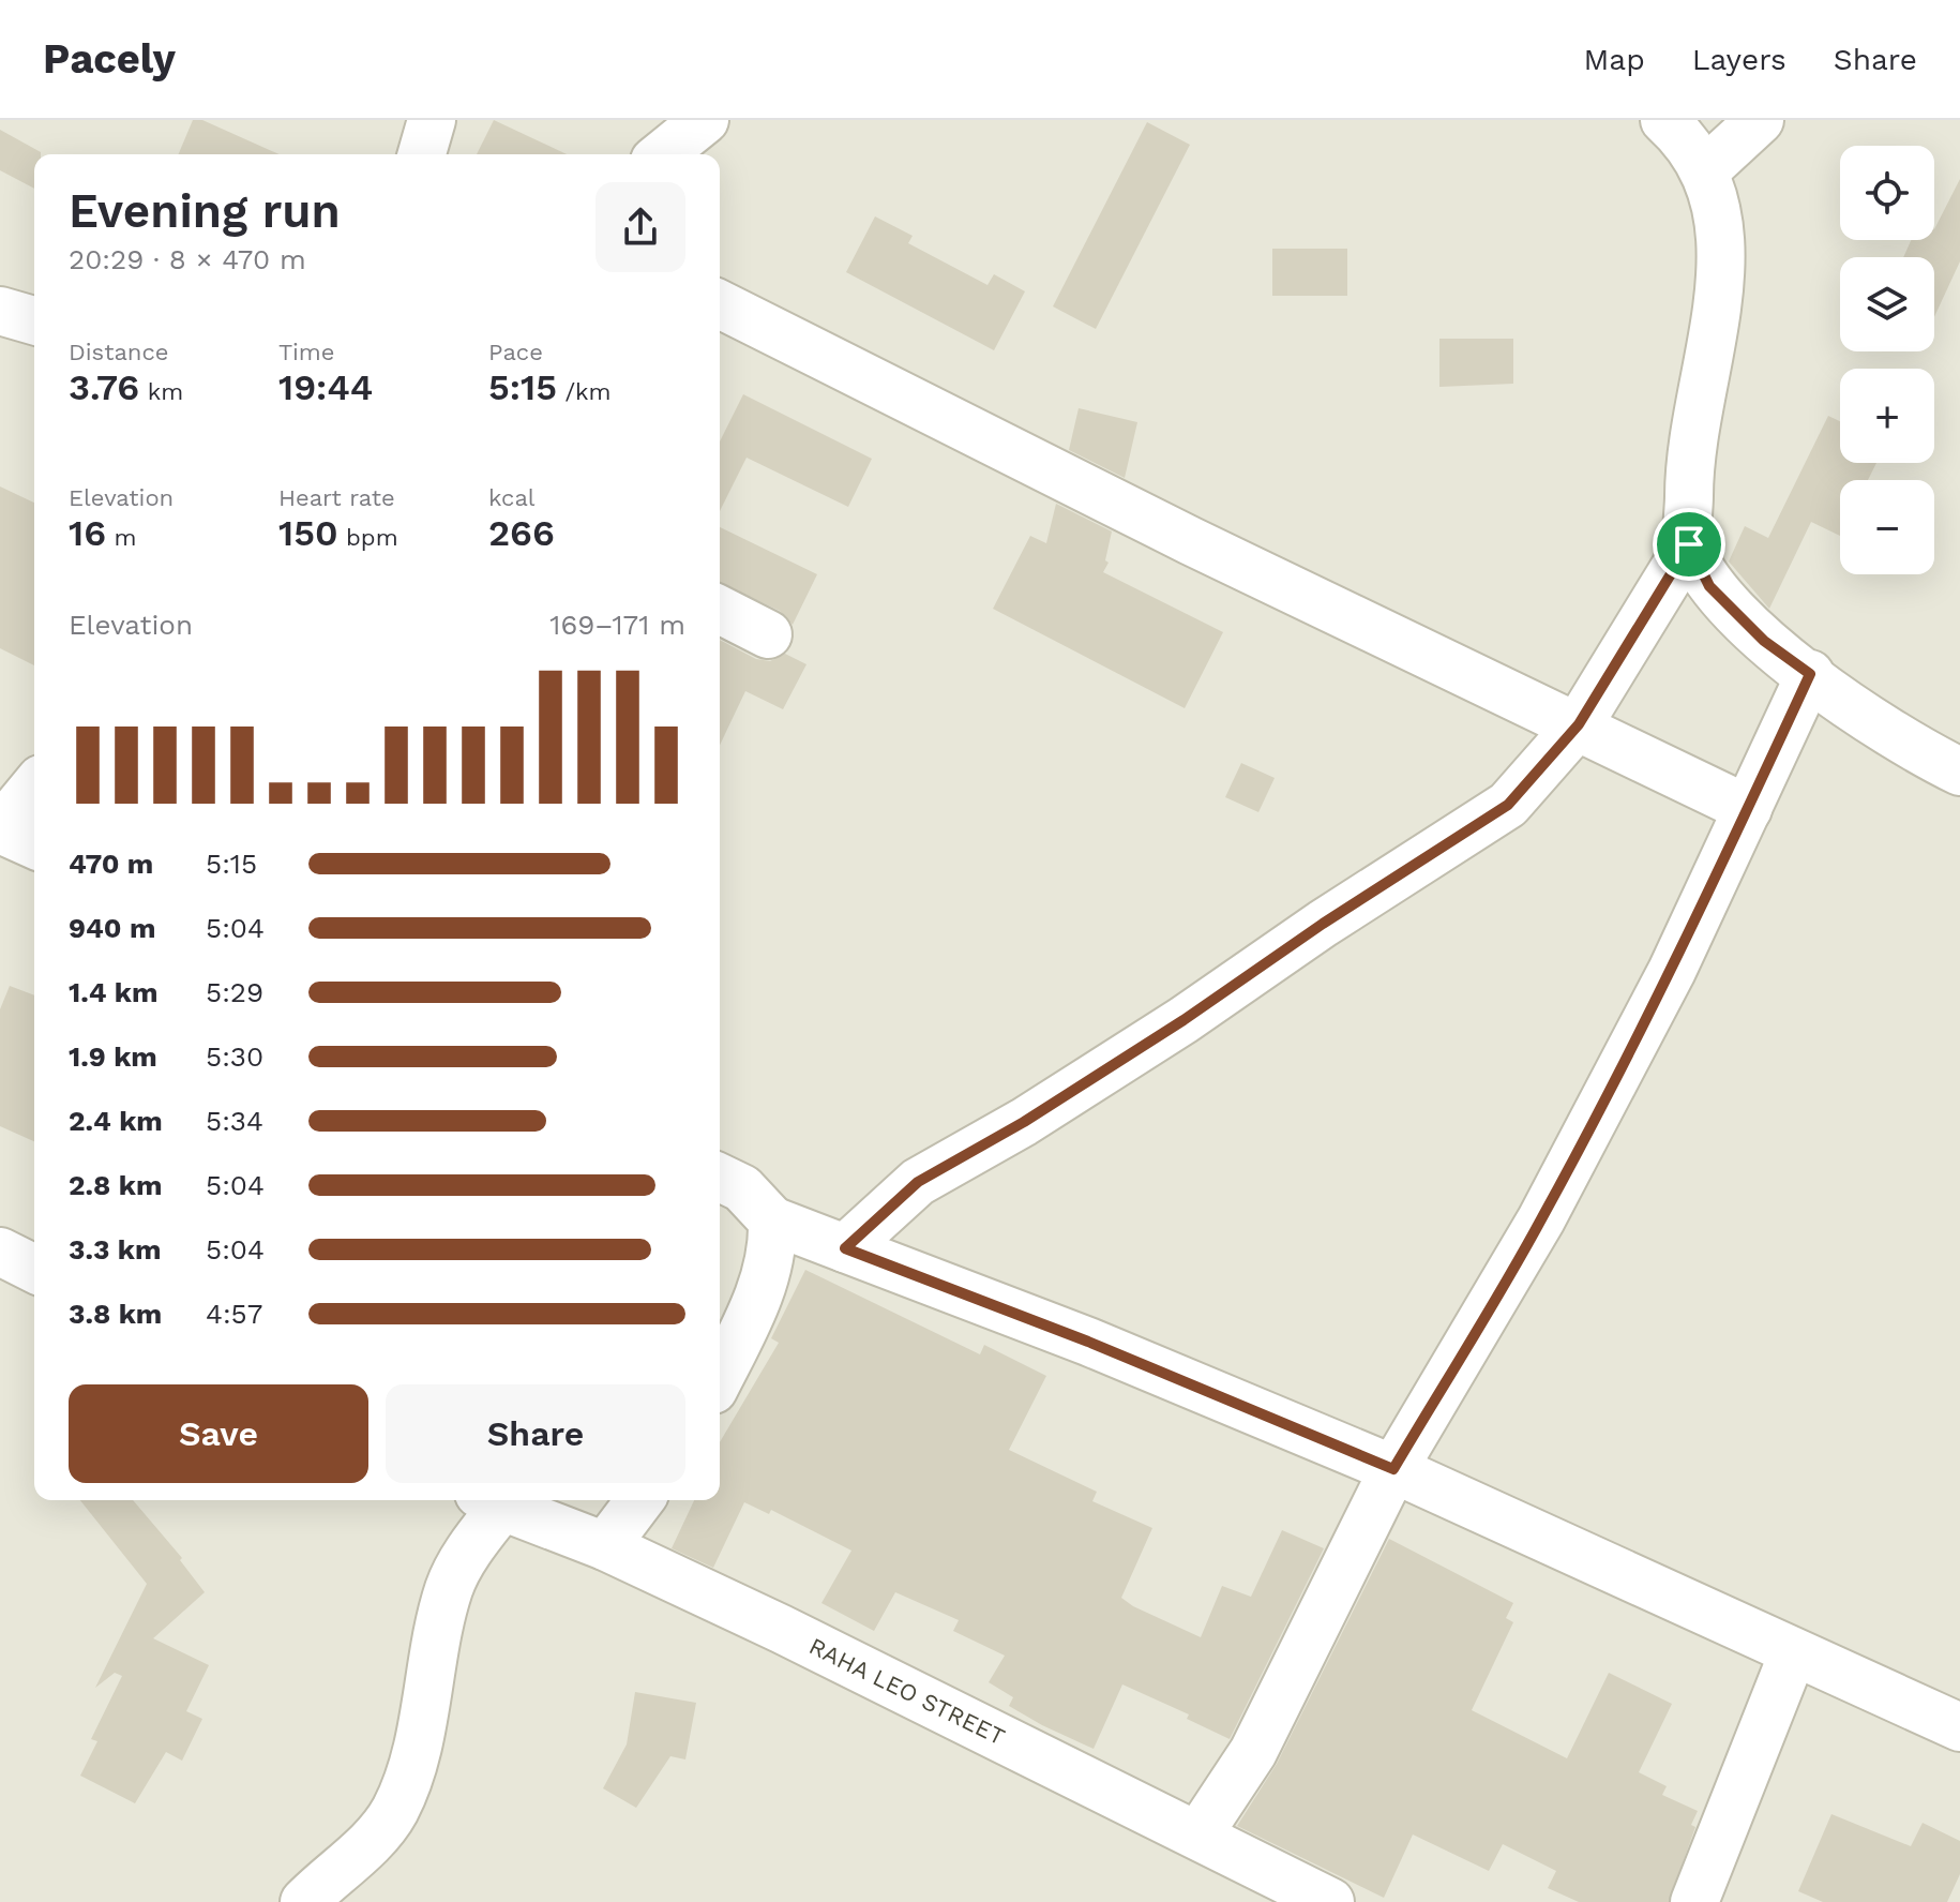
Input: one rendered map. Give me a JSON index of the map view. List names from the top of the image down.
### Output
{
  "streets": {
    "street": ["RAHA LEO STREET"]
  },
  "page": {
    "header": "Pacely",
    "nav": ["Map", "Layers", "Share"],
    "map_buttons": ["+", "−"],
    "heading": ["Evening run", "20:29 · 8 × 470 m"],
    "stats": [
      ["Distance", "3.76 km"],
      ["Time", "19:44"],
      ["Pace", "5:15 /km"],
      ["Elevation", "16 m"],
      ["Heart rate", "150 bpm"],
      ["kcal", "266"]
    ],
    "chart": ["Elevation", "169–171 m"],
    "list": [
      {
        "name": "470 m",
        "note": "5:15"
      },
      {
        "name": "940 m",
        "note": "5:04"
      },
      {
        "name": "1.4 km",
        "note": "5:29"
      },
      {
        "name": "1.9 km",
        "note": "5:30"
      },
      {
        "name": "2.4 km",
        "note": "5:34"
      },
      {
        "name": "2.8 km",
        "note": "5:04"
      },
      {
        "name": "3.3 km",
        "note": "5:04"
      },
      {
        "name": "3.8 km",
        "note": "4:57"
      }
    ],
    "buttons": ["Save", "Share"]
  }
}
